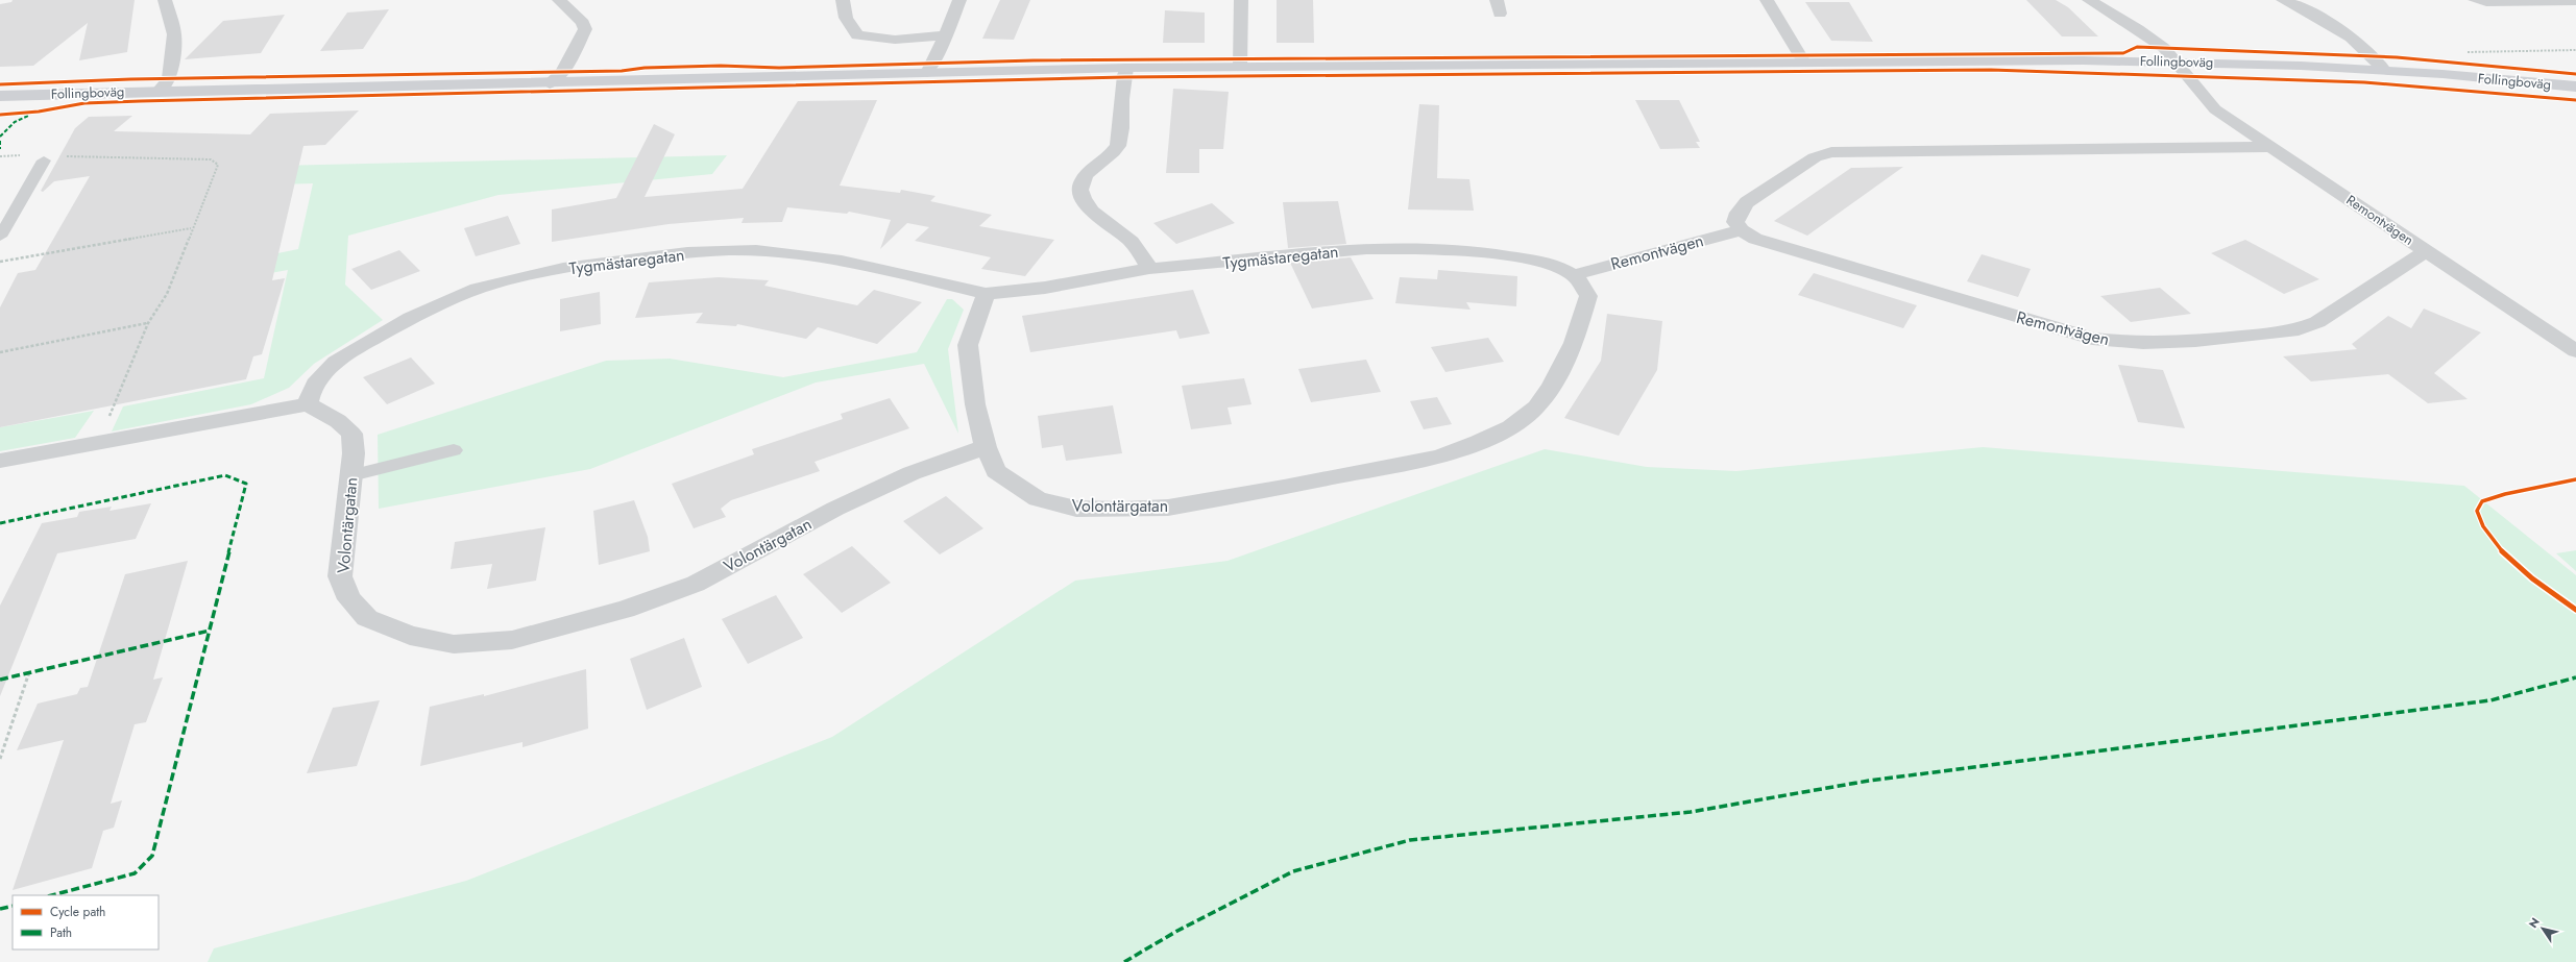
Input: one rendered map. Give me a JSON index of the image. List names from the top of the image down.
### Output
{
  "streets": {
    "main road": ["Follingboväg"],
    "street": ["Remontvägen", "Tygmästaregatan", "Volontärgatan"]
  },
  "crossings": [
    ["Follingboväg", "Remontvägen"],
    ["Remontvägen", "Tygmästaregatan"],
    ["Remontvägen", "Volontärgatan"],
    ["Tygmästaregatan", "Volontärgatan"]
  ],
  "legend": ["Cycle path", "Path"],
  "north": "top left"
}
